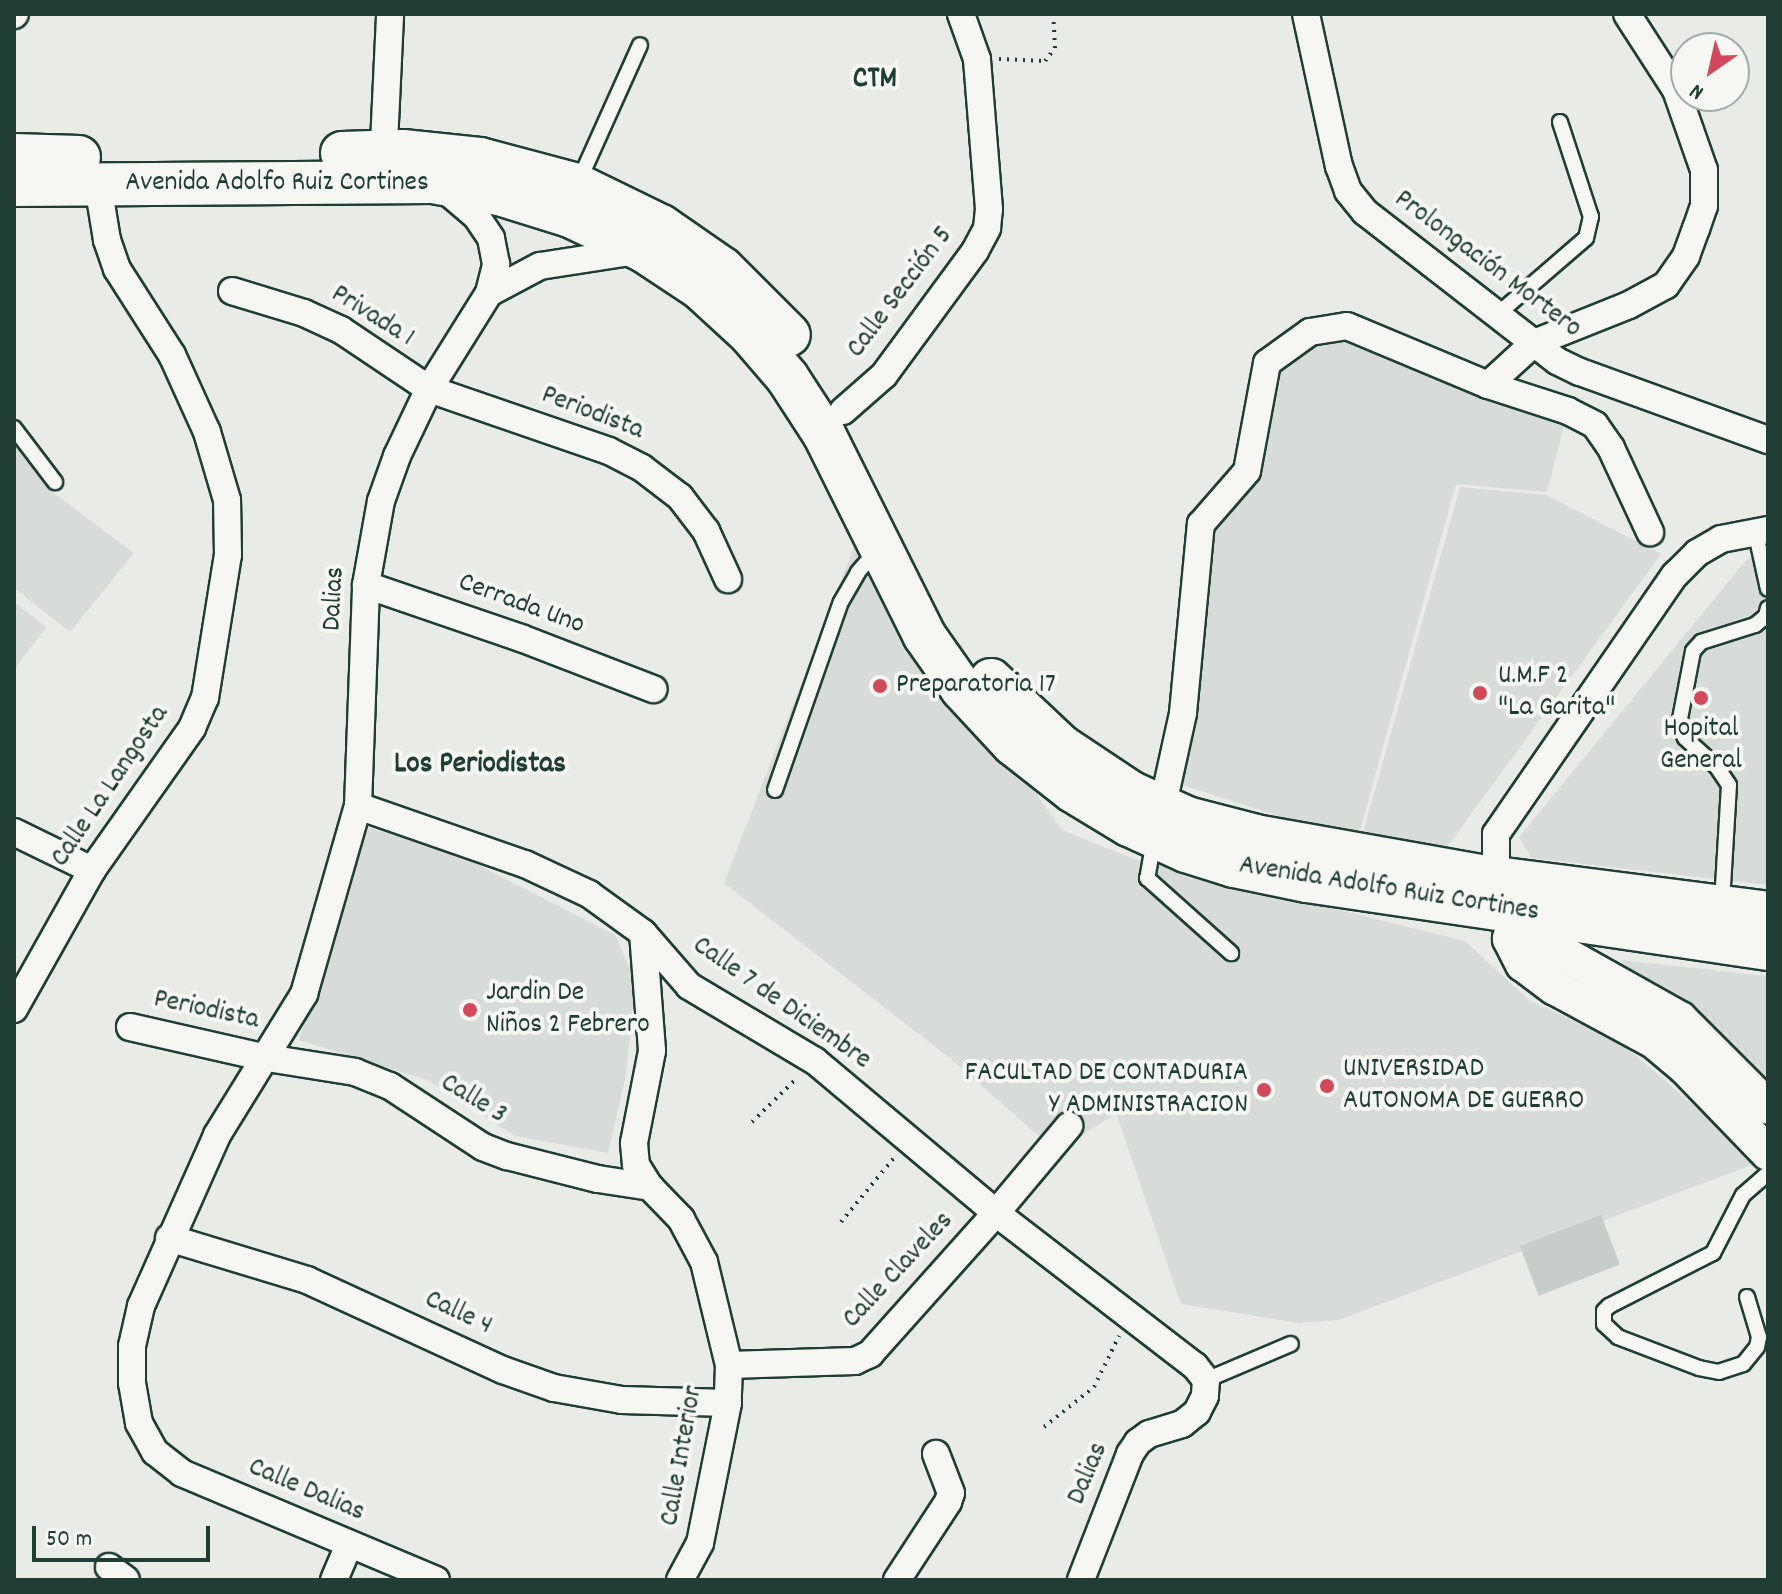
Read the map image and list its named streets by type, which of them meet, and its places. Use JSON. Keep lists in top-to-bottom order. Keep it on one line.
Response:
{"streets":{"main road":["Avenida Adolfo Ruiz Cortines"],"street":["Prolongación Mortero","Calle Sección 5","Privada 1","Periodista","Dalias","Cerrada Uno","Calle La Langosta","Calle 7 de Diciembre","Calle 3","Calle Claveles","Calle 4","Calle Interior","Calle Dalias"]},"crossings":[["Avenida Adolfo Ruiz Cortines","Calle Sección 5"],["Avenida Adolfo Ruiz Cortines","Dalias"],["Avenida Adolfo Ruiz Cortines","Calle La Langosta"],["Privada 1","Periodista"],["Privada 1","Dalias"],["Periodista","Dalias"],["Periodista","Calle 3"],["Dalias","Cerrada Uno"],["Dalias","Calle 7 de Diciembre"],["Dalias","Calle 3"],["Dalias","Calle 4"],["Dalias","Calle Dalias"],["Calle 7 de Diciembre","Calle Claveles"],["Calle 7 de Diciembre","Calle Interior"],["Calle 3","Calle Interior"],["Calle Claveles","Calle Interior"],["Calle 4","Calle Interior"]],"districts":["CTM","Los Periodistas"],"places":["Preparatoria 17","U.M.F 2 \"La Garita\"","Hopital General","Jardin De Niños 2 Febrero","UNIVERSIDAD AUTONOMA DE GUERRO","FACULTAD DE CONTADURIA Y ADMINISTRACION"],"scale_bar":"50 m","north":"bottom left"}
